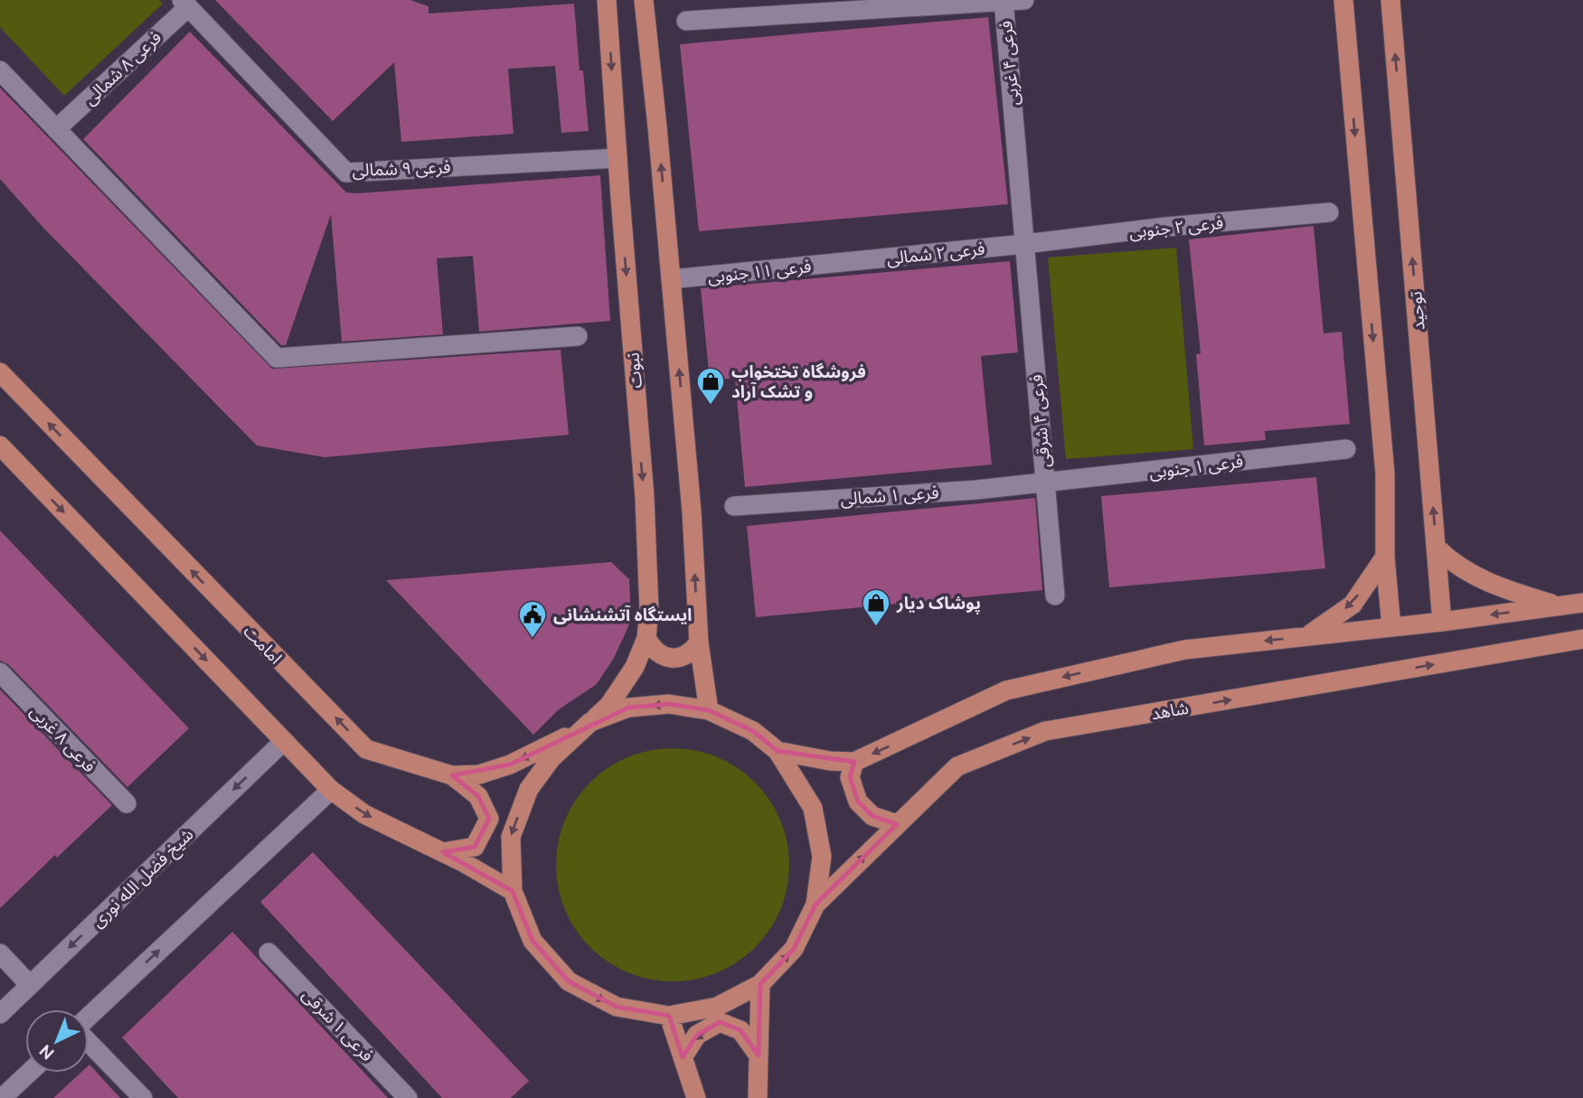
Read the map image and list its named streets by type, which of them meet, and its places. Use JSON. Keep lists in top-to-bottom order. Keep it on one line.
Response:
{"streets":{"main road":["توحید","نبوت","امامت","شاهد"],"street":["فرعی ۴ غربی","فرعی ۸ شمالی","فرعی ۹ شمالی","فرعی ۲ جنوبی","فرعی ۲ شمالی","فرعی ۱۱ جنوبی","فرعی ۴ شرقی","فرعی ۱ جنوبی","فرعی ۱ شمالی","فرعی ۸ غربی","شیخ فضل الله نوری","فرعی ۱ شرقی"]},"crossings":[["فرعی ۴ غربی","فرعی ۲ جنوبی"],["فرعی ۴ غربی","فرعی ۲ شمالی"],["فرعی ۴ غربی","فرعی ۴ شرقی"],["فرعی ۸ شمالی","فرعی ۹ شمالی"],["فرعی ۹ شمالی","نبوت"],["فرعی ۲ جنوبی","فرعی ۲ شمالی"],["فرعی ۲ جنوبی","فرعی ۴ شرقی"],["فرعی ۲ شمالی","فرعی ۱۱ جنوبی"],["فرعی ۲ شمالی","فرعی ۴ شرقی"],["نبوت","امامت"],["فرعی ۴ شرقی","فرعی ۱ جنوبی"],["فرعی ۴ شرقی","فرعی ۱ شمالی"],["فرعی ۱ جنوبی","فرعی ۱ شمالی"]],"places":{"shop":["فروشگاه تختخواب و تشک آراد","پوشاک دیار"],"public building":["ایستگاه آتشنشانی"]},"north":"bottom left"}
